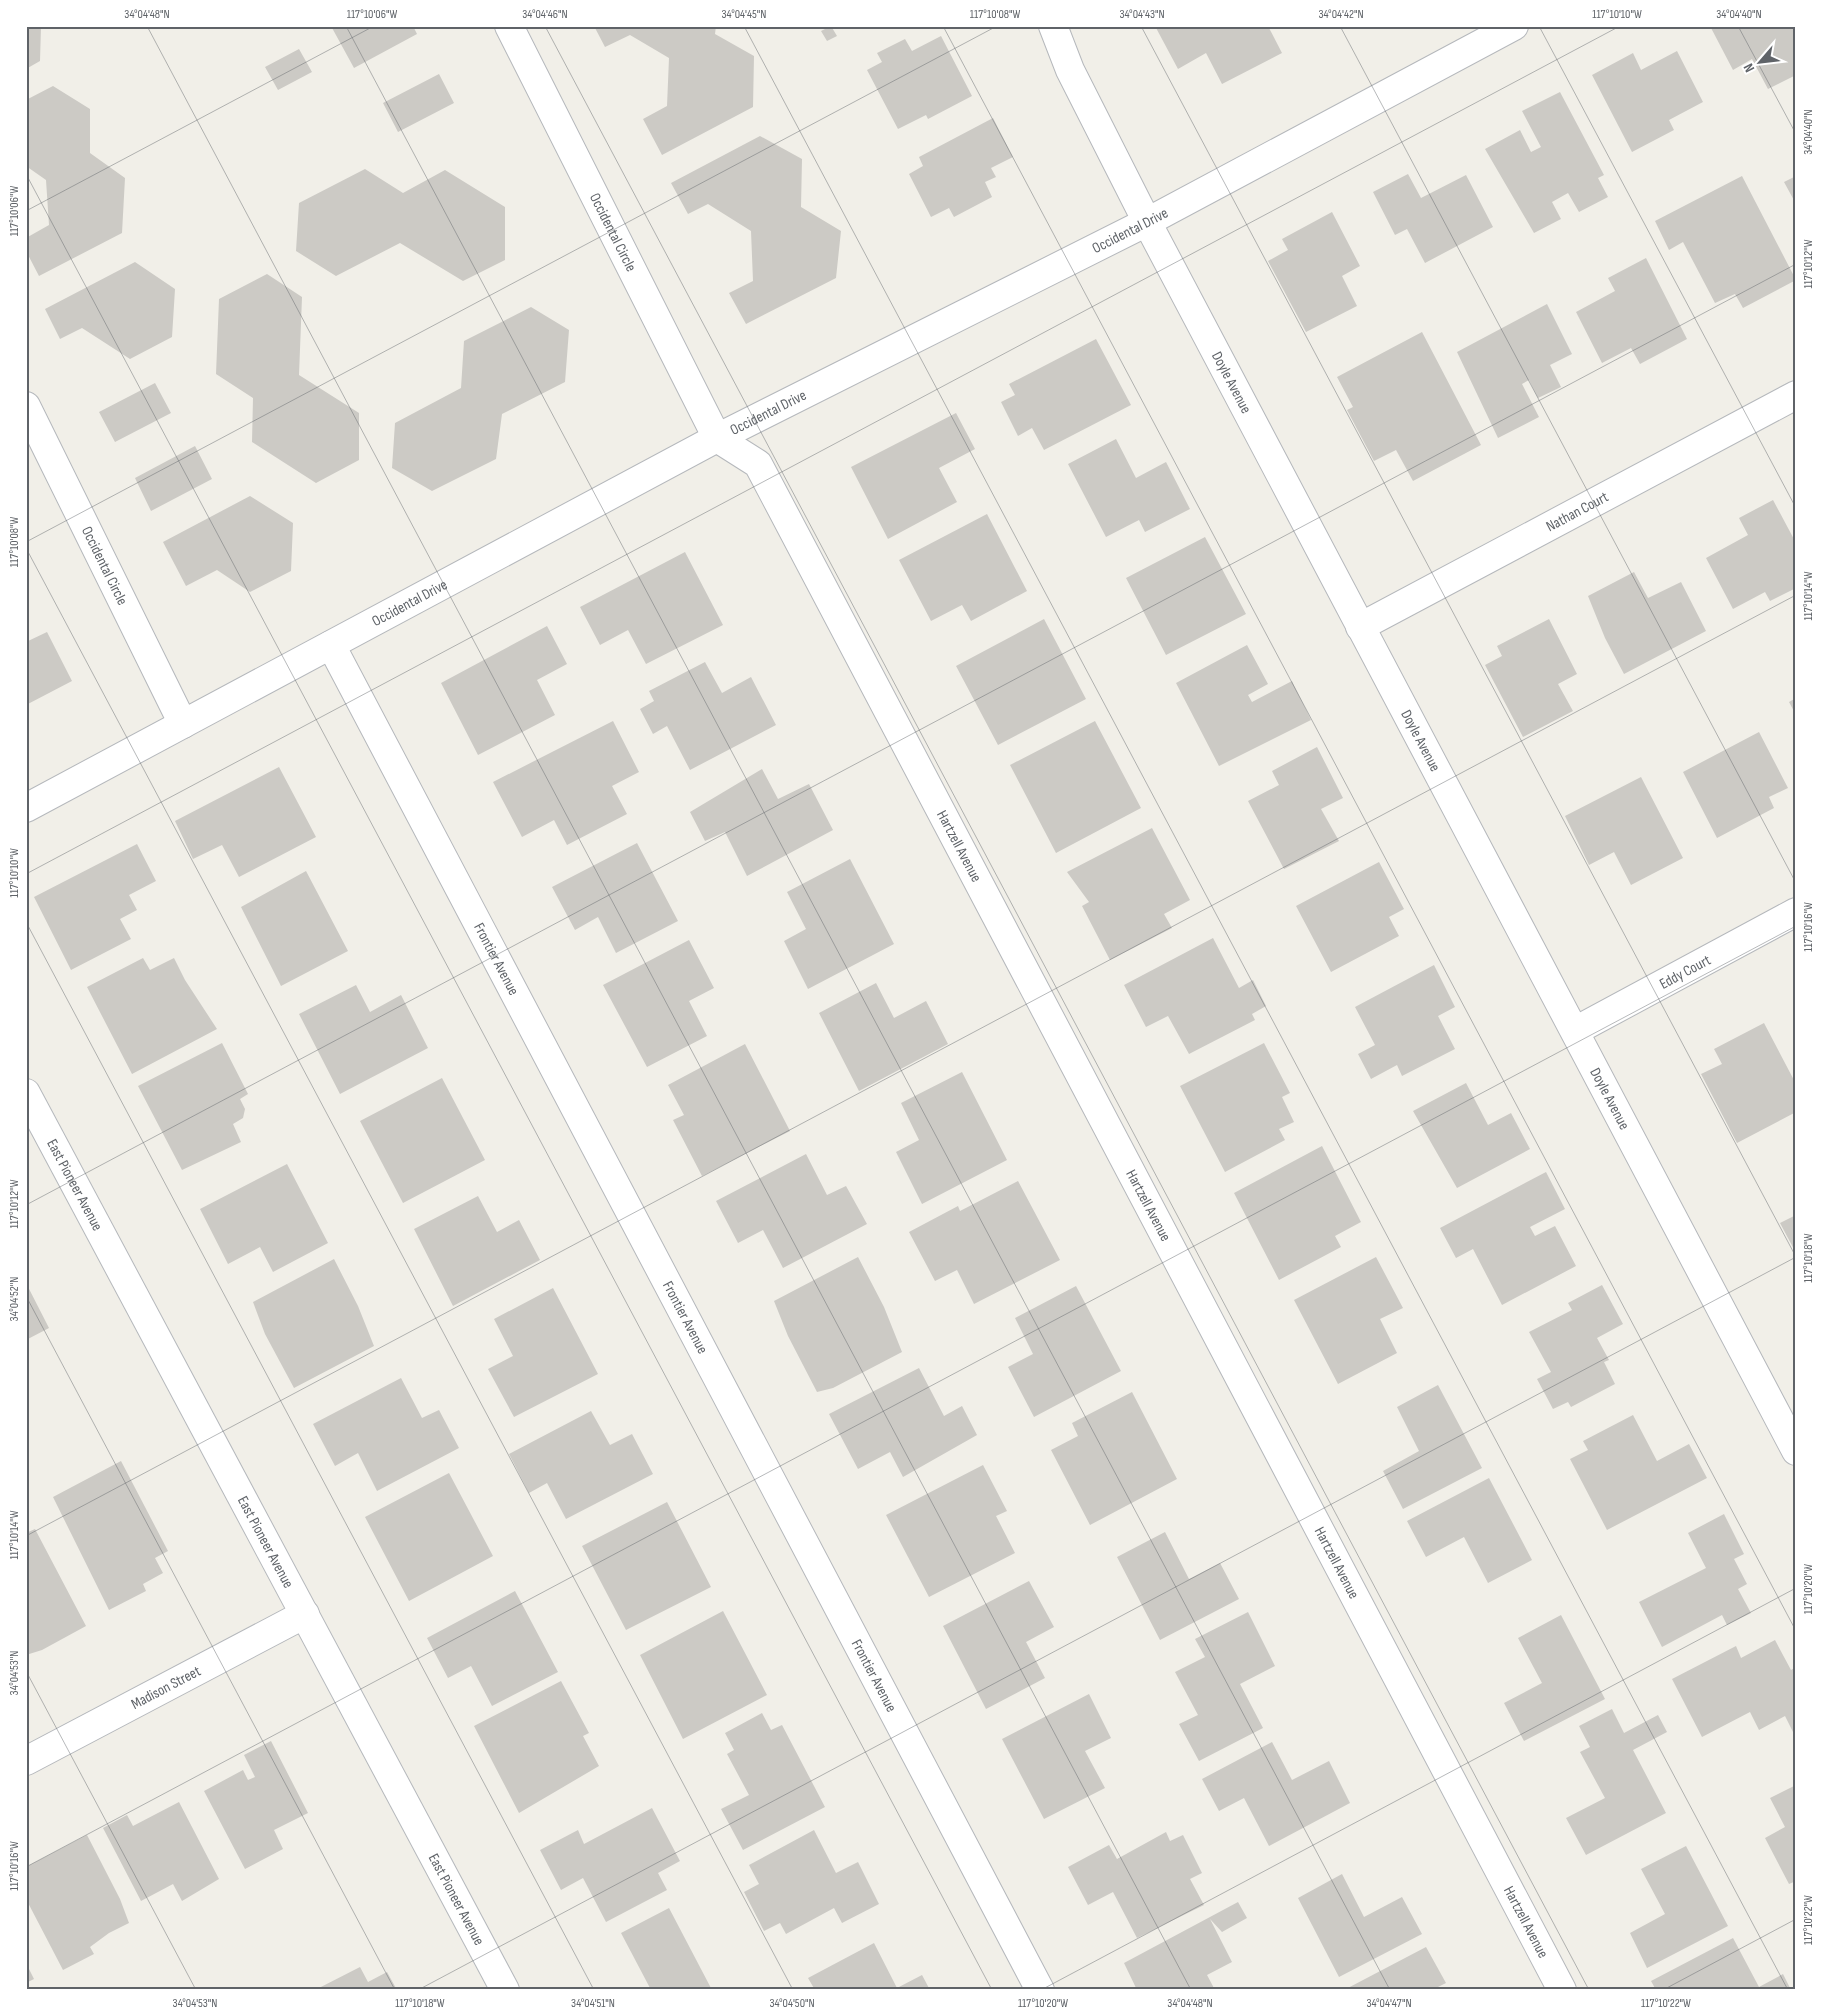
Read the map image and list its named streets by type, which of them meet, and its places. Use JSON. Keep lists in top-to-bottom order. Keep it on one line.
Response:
{"streets":{"street":["Occidental Drive","Occidental Circle","Doyle Avenue","Nathan Court","Hartzell Avenue","Frontier Avenue","Eddy Court","East Pioneer Avenue","Madison Street"]},"crossings":[["Occidental Drive","Occidental Circle"],["Occidental Drive","Doyle Avenue"],["Occidental Drive","Hartzell Avenue"],["Occidental Drive","Frontier Avenue"],["Occidental Circle","Hartzell Avenue"],["Doyle Avenue","Nathan Court"],["Doyle Avenue","Eddy Court"],["East Pioneer Avenue","Madison Street"]],"north":"bottom left","coordinates":["34°04'48\"N","117°10'06\"W","34°04'46\"N","34°04'45\"N","117°10'08\"W","34°04'43\"N","34°04'42\"N","117°10'10\"W","34°04'40\"N","117°10'12\"W","117°10'14\"W","117°10'16\"W","117°10'18\"W","34°04'52\"N","117°10'20\"W","34°04'53\"N","117°10'22\"W","34°04'51\"N","34°04'50\"N","34°04'47\"N"]}
